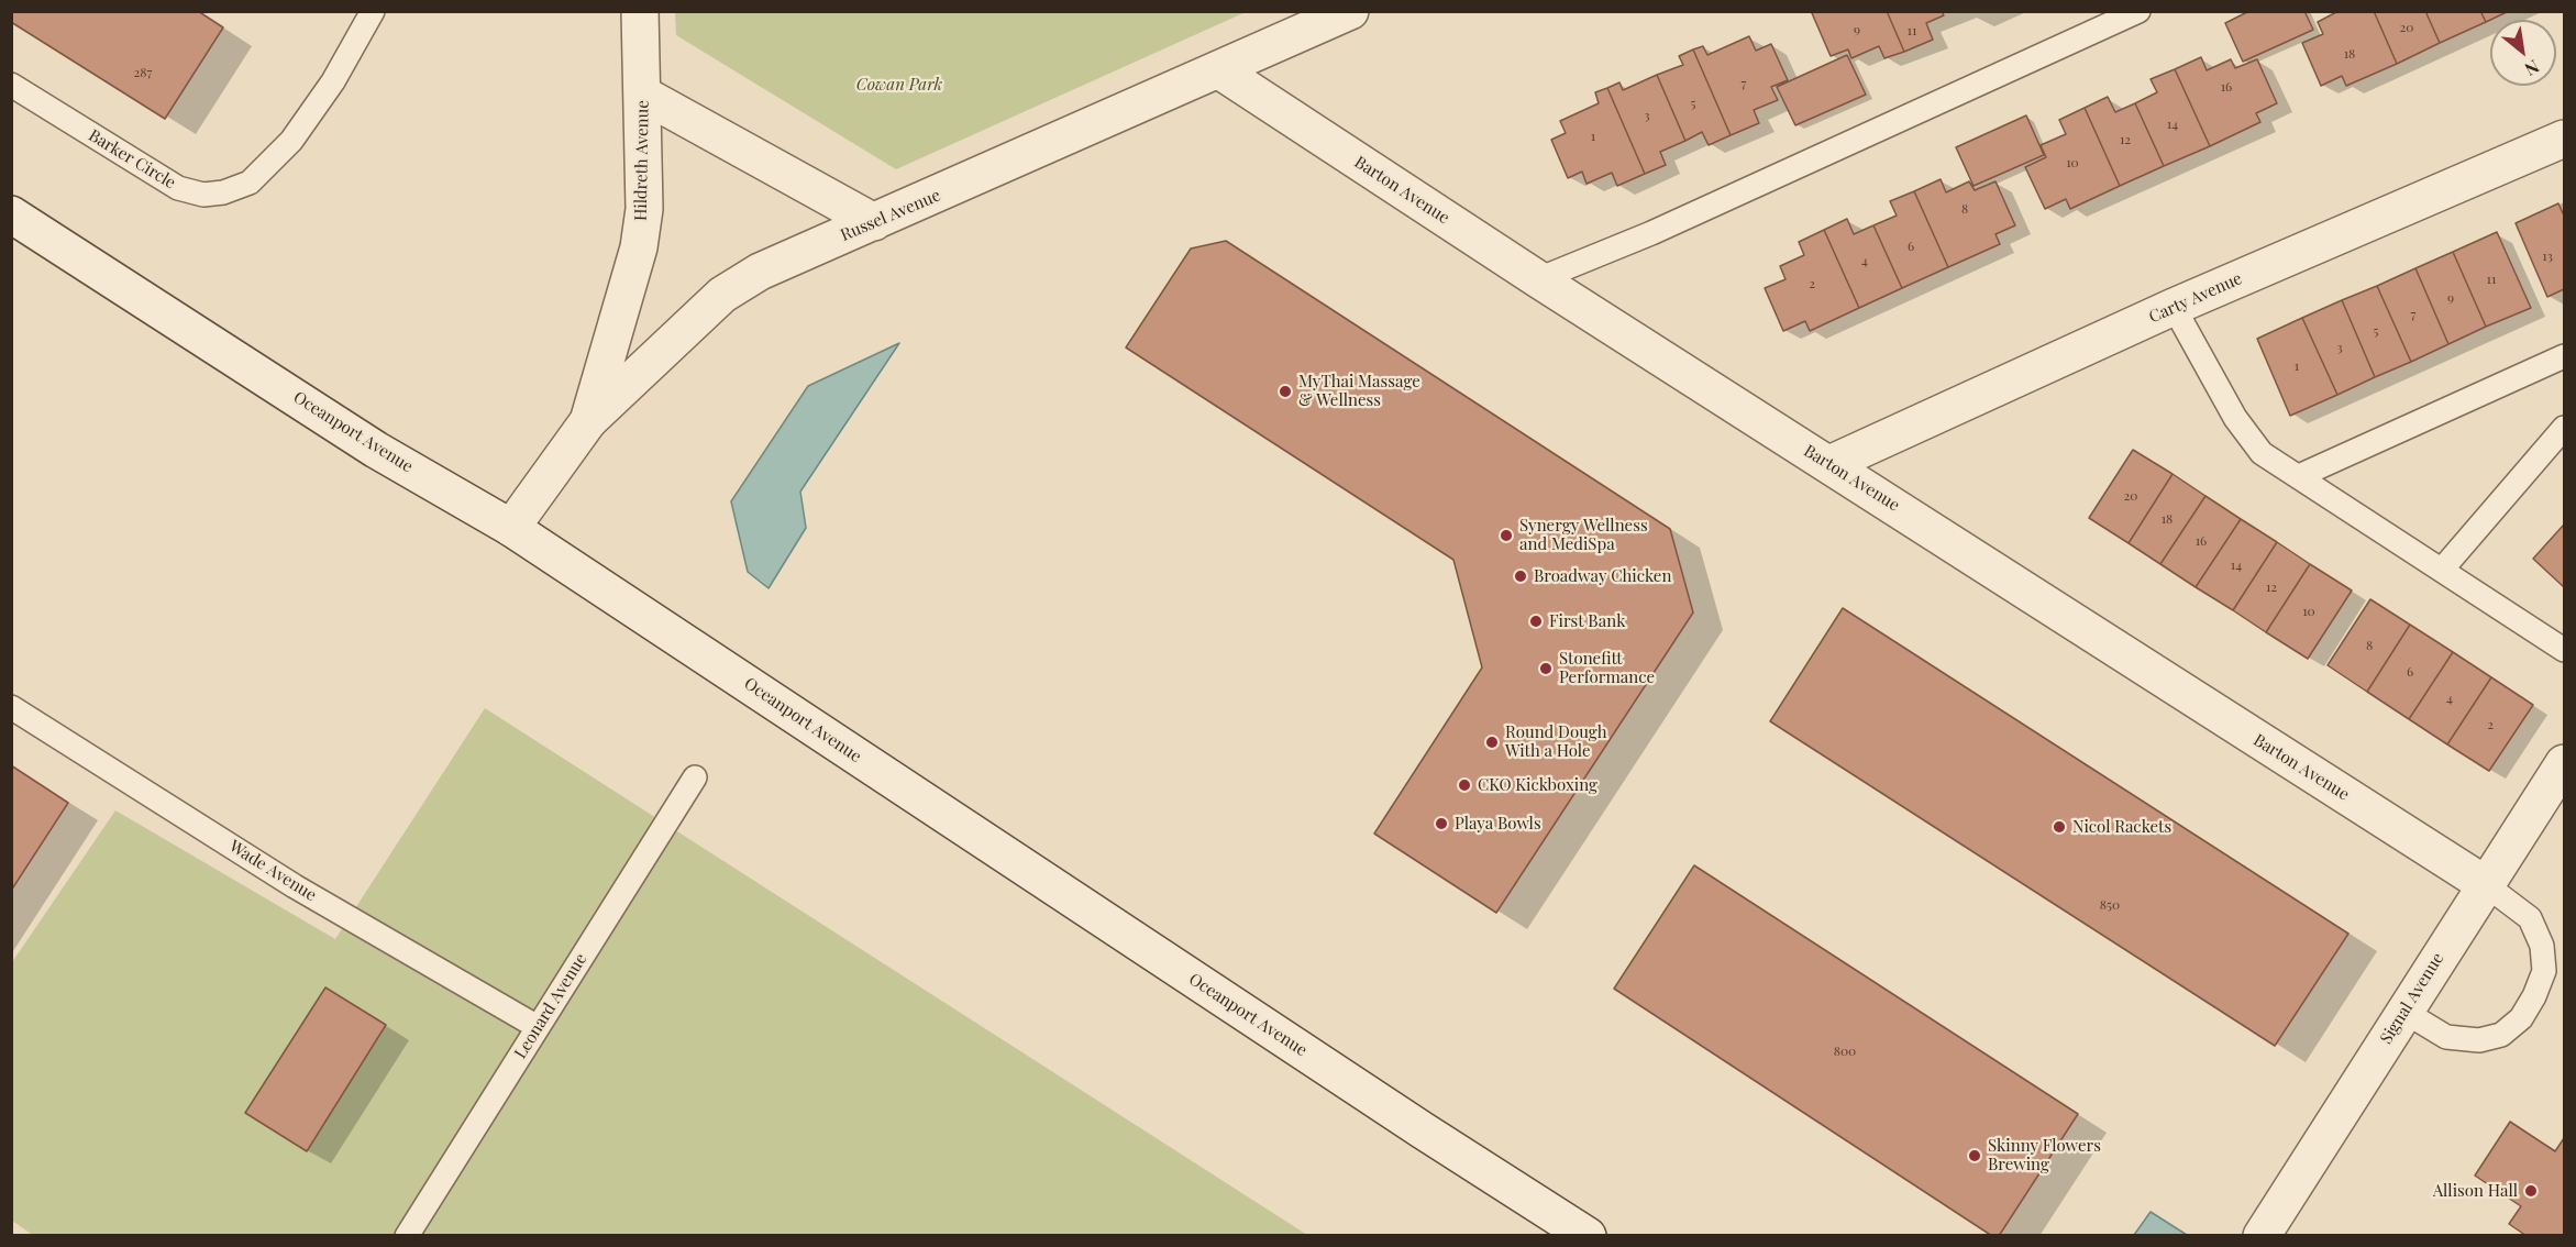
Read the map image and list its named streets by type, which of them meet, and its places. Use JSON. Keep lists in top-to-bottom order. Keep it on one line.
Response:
{"streets":{"street":["Hildreth Avenue","Barton Avenue","Russel Avenue","Carty Avenue","Oceanport Avenue","Signal Avenue"],"lane":["Barker Circle","Wade Avenue","Leonard Avenue"]},"crossings":[["Hildreth Avenue","Russel Avenue"],["Barton Avenue","Russel Avenue"],["Barton Avenue","Carty Avenue"],["Barton Avenue","Signal Avenue"],["Russel Avenue","Oceanport Avenue"],["Wade Avenue","Leonard Avenue"]],"parks":["Cowan Park"],"places":["MyThai Massage & Wellness","Synergy Wellness and MediSpa","Broadway Chicken","First Bank","Stonefitt Performance","Round Dough With a Hole","CKO Kickboxing","Playa Bowls","Nicol Rackets","Skinny Flowers Brewing","Allison Hall"],"house_numbers":["20","9","11","18","287","7","16","5","3","14","1","12","10","8","6","13","4","11","2","9","7","5","3","1","20","18","16","14","12","10","8","6","4","2","850","800"],"north":"bottom right"}
